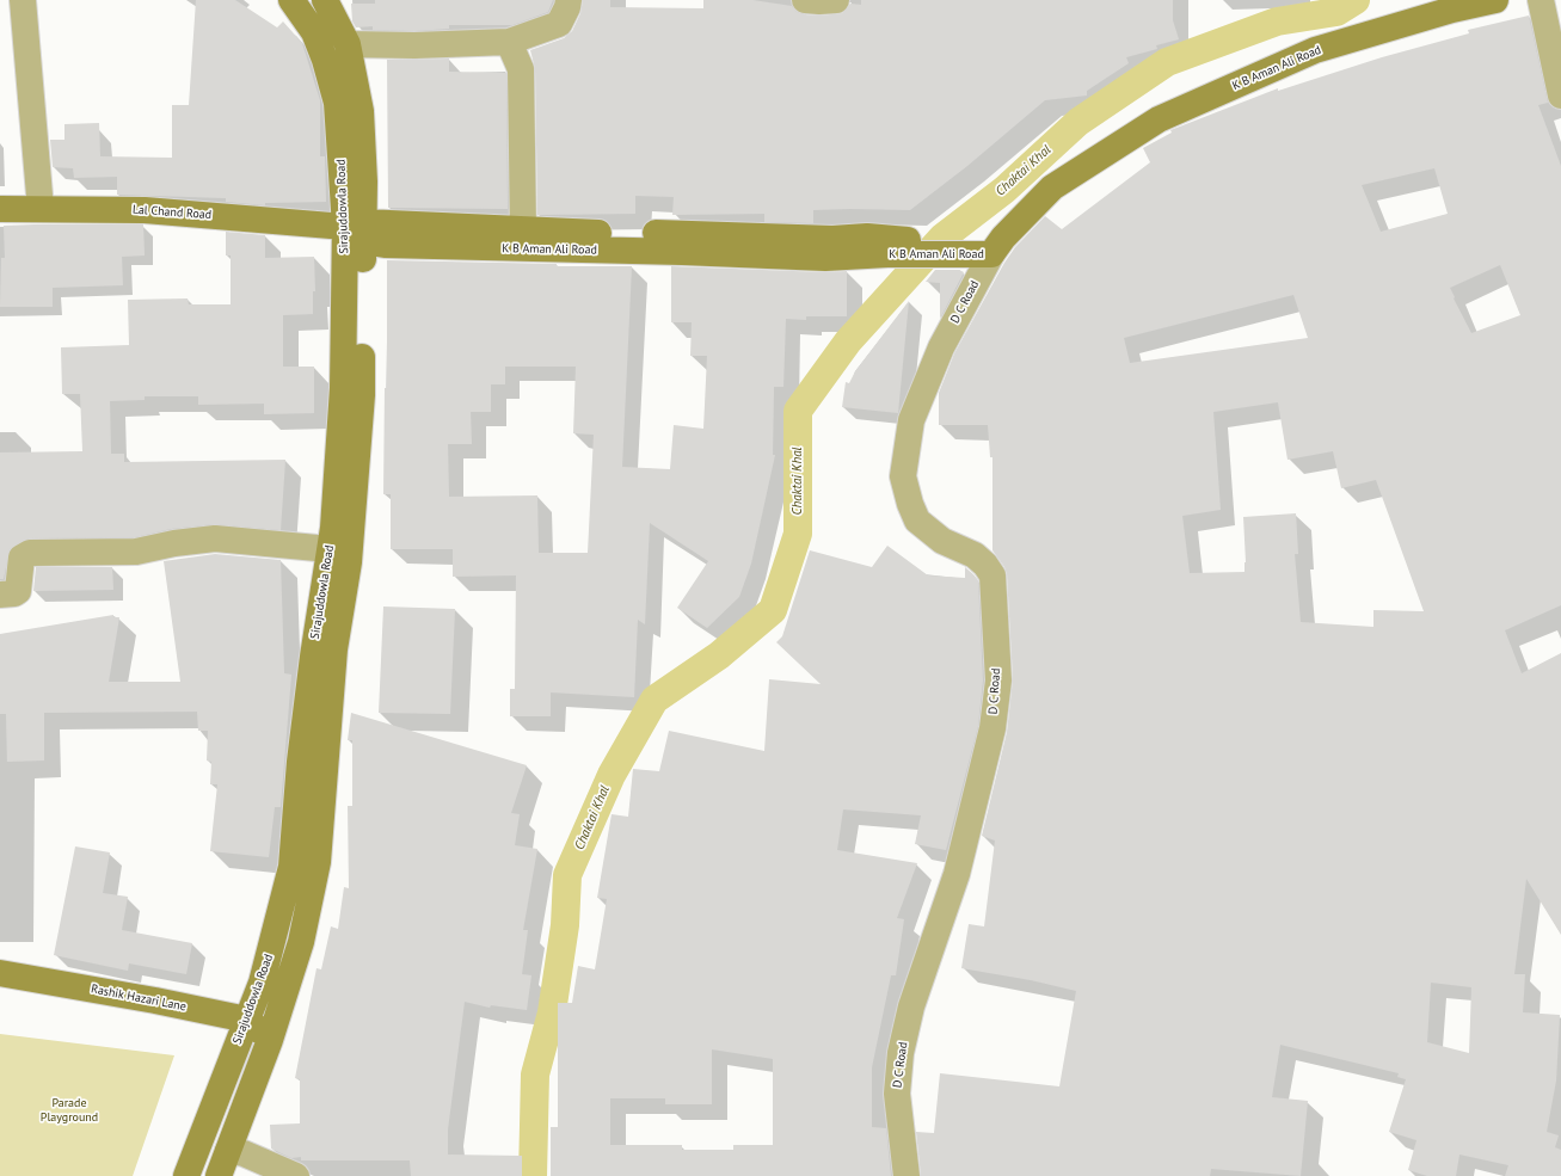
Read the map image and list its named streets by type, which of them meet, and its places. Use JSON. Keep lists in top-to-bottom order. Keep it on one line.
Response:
{"streets":{"main road":["K B Aman Ali Road","Sirajuddowla Road","Lal Chand Road","Rashik Hazari Lane"],"street":["D C Road"]},"crossings":[["K B Aman Ali Road","Sirajuddowla Road"],["K B Aman Ali Road","Lal Chand Road"],["K B Aman Ali Road","D C Road"],["Sirajuddowla Road","Lal Chand Road"],["Sirajuddowla Road","Rashik Hazari Lane"]],"water":["Chaktai Khal"],"parks":["Parade Playground"]}
